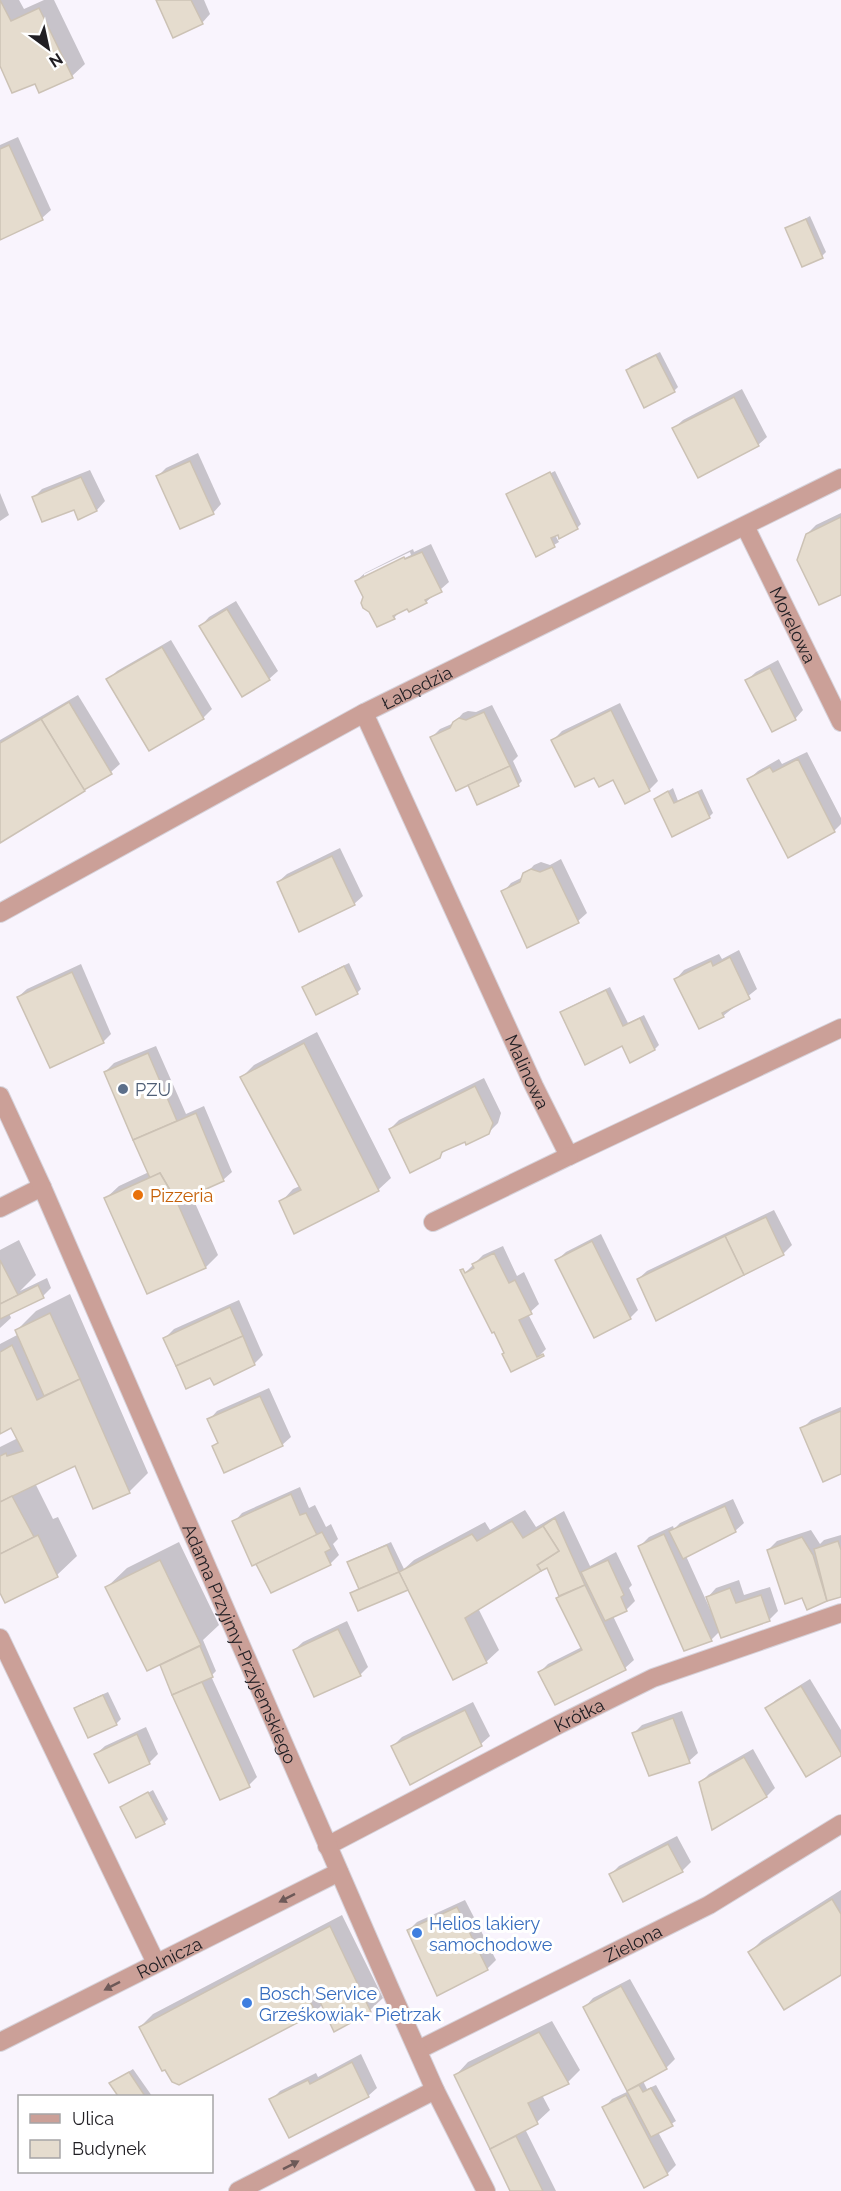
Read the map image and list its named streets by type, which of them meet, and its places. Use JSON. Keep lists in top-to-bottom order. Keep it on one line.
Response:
{"streets":{"street":["Morelowa","Łabędzia","Malinowa","Adama Przyjmy-Przyjemskiego","Krótka","Zielona","Rolnicza"]},"crossings":[["Morelowa","Łabędzia"],["Łabędzia","Malinowa"],["Adama Przyjmy-Przyjemskiego","Krótka"],["Adama Przyjmy-Przyjemskiego","Zielona"],["Adama Przyjmy-Przyjemskiego","Rolnicza"]],"one_way":["Rolnicza"],"places":["PZU","Pizzeria","Helios lakiery samochodowe","Bosch Service Grześkowiak- Pietrzak"],"legend":["Ulica","Budynek"],"north":"bottom right"}
